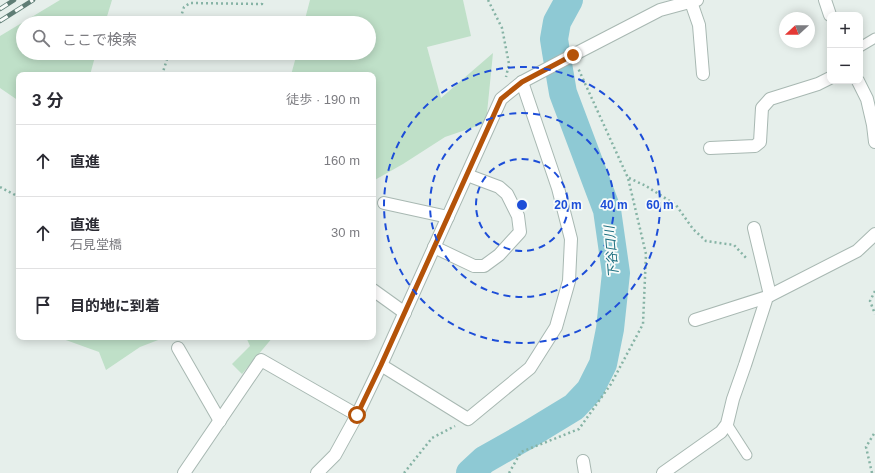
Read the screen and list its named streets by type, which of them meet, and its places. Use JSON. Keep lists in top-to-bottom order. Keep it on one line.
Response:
{"water":["下谷口川"],"north":"left","page":{"map_buttons":["+","−"],"search":"ここで検索","heading":["3 分","徒歩 · 190 m"],"list":[["直進","160 m"],["直進","石見堂橋","30 m"],"目的地に到着"]},"rings":["20 m","40 m","60 m"]}
